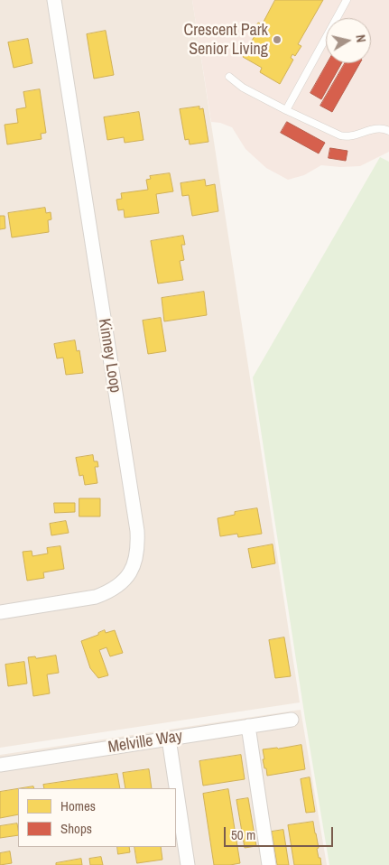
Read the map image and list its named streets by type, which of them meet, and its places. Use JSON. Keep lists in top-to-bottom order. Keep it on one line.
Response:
{"streets":{"street":["Kinney Loop","Melville Way"]},"places":["Crescent Park Senior Living"],"legend":["Homes","Shops"],"scale_bar":"50 m","north":"right"}
